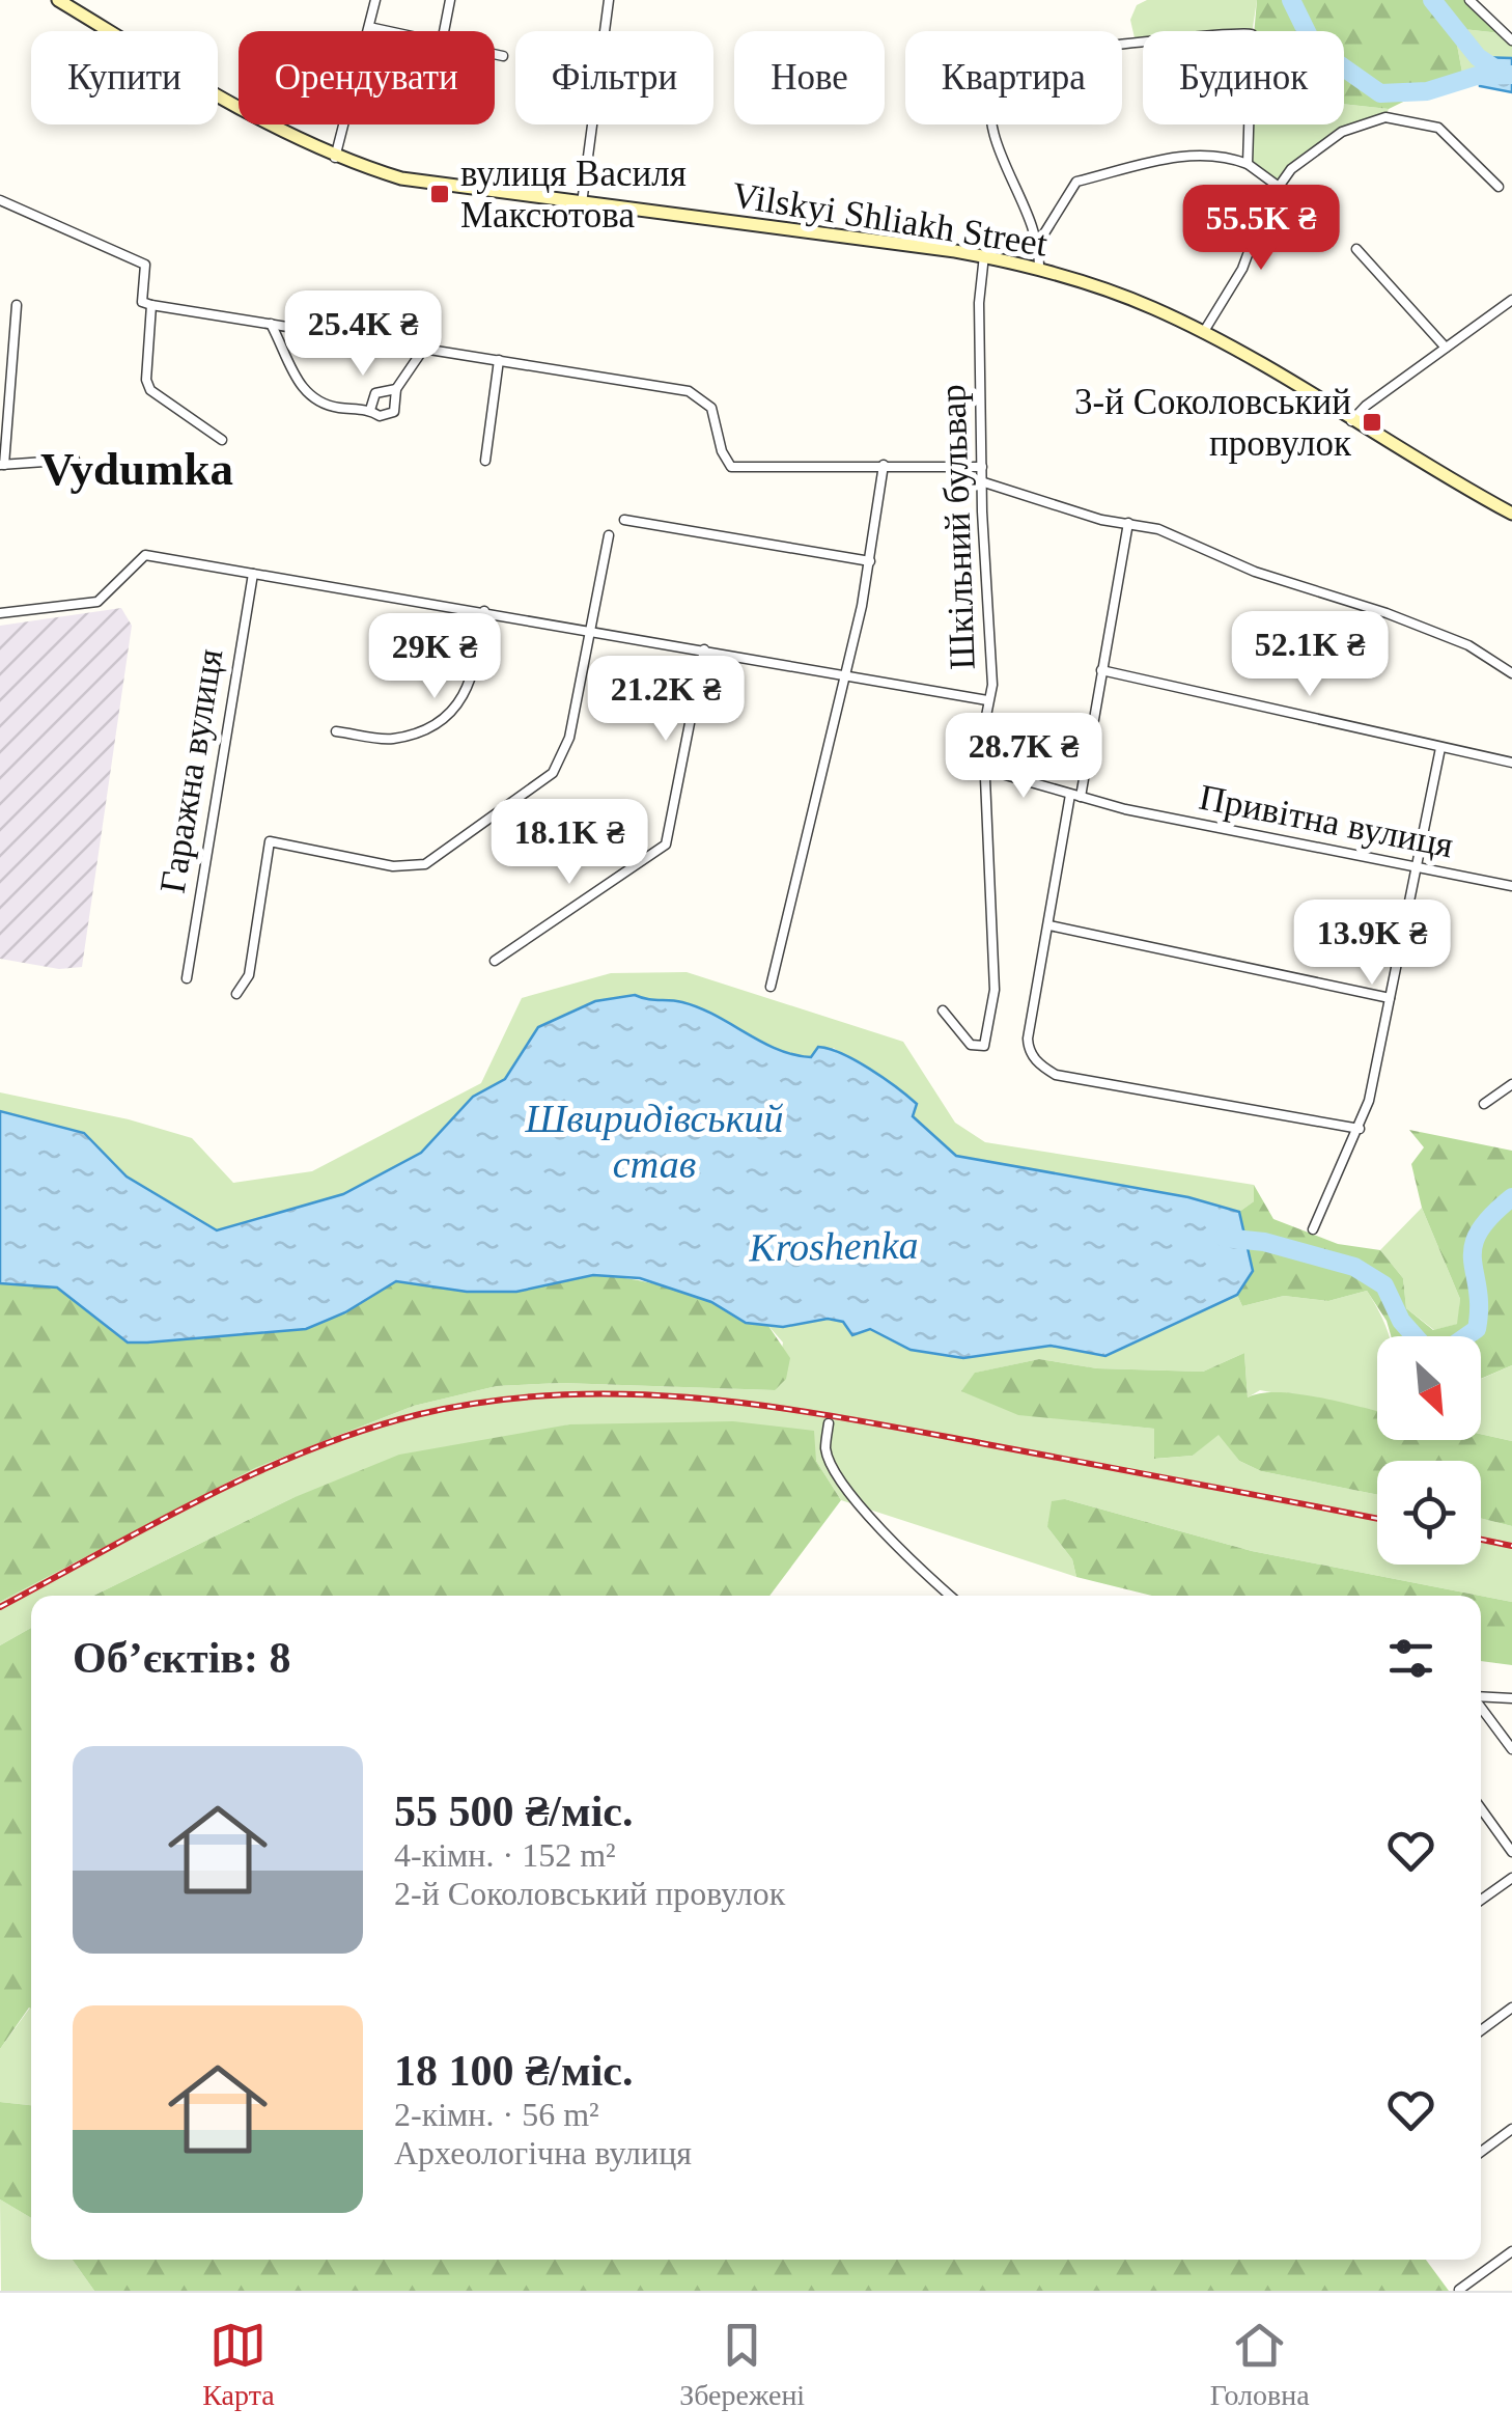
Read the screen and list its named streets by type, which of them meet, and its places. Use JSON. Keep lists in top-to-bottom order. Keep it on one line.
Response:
{"streets":{"street":["Vilskyi Shliakh Street","Шкільний бульвар","Гаражна вулиця","Привітна вулиця"]},"crossings":[["Vilskyi Shliakh Street","Шкільний бульвар"],["Шкільний бульвар","Привітна вулиця"]],"districts":["Vydumka"],"water":["Швиридівський став","Kroshenka"],"places":{"transit":["вулиця Василя Максютова","3-й Соколовський провулок"]},"north":"bottom right","page":{"chip":["Купити","Орендувати","Фільтри","Нове","Квартира","Будинок"],"price":["55.5K ₴","25.4K ₴","52.1K ₴","29K ₴","21.2K ₴","28.7K ₴","18.1K ₴","13.9K ₴"],"heading":"Об’єктів: 8","list":[{"name":"55 500 ₴/міс.","note":"4-кімн. · 152 m² · 2-й Соколовський провулок"},{"name":"18 100 ₴/міс.","note":"2-кімн. · 56 m² · Археологічна вулиця"}],"tabs":["Карта","Збережені","Головна"]}}
